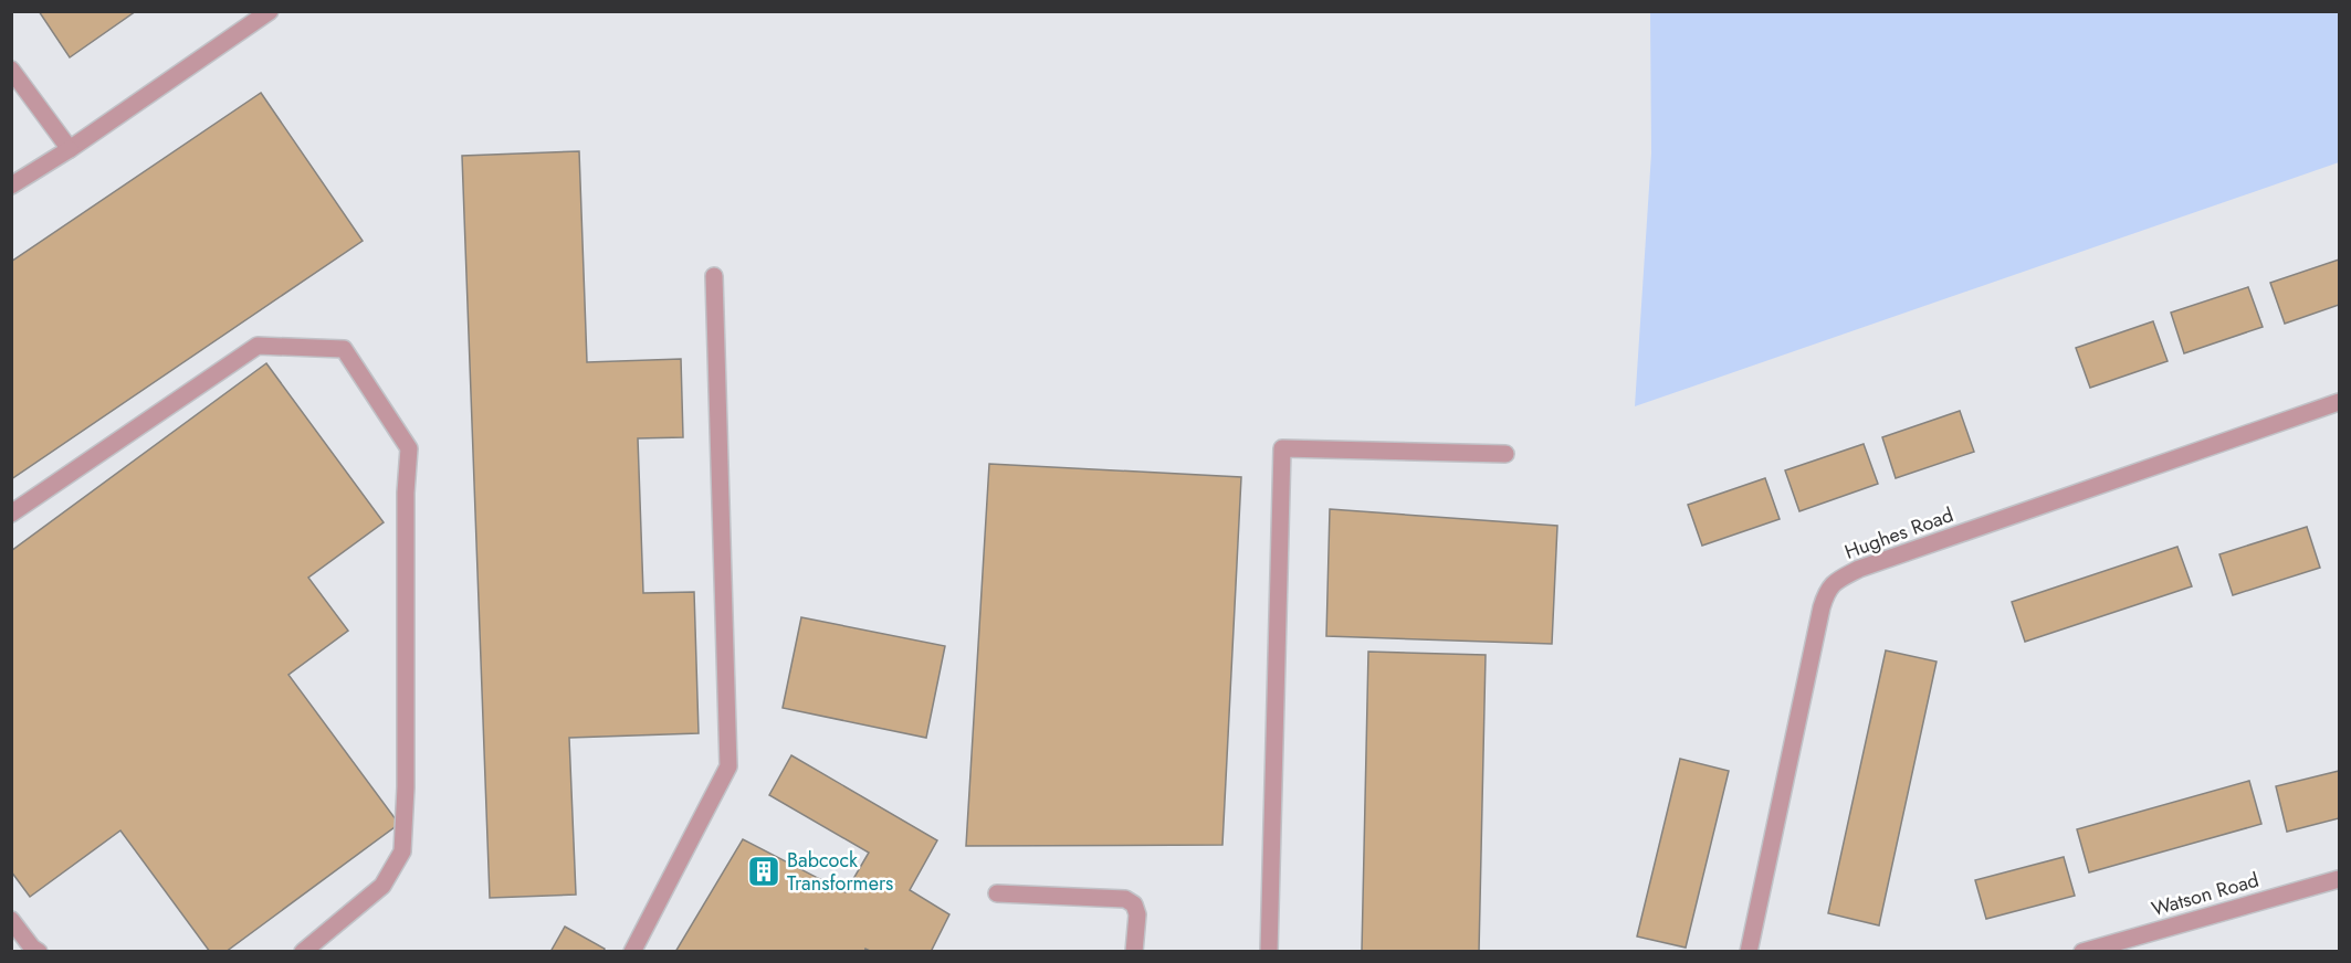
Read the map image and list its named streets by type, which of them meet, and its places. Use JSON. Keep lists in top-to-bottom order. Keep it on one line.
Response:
{"streets":{"street":["Hughes Road","Watson Road"]},"places":{"building":["Babcock Transformers"]}}
